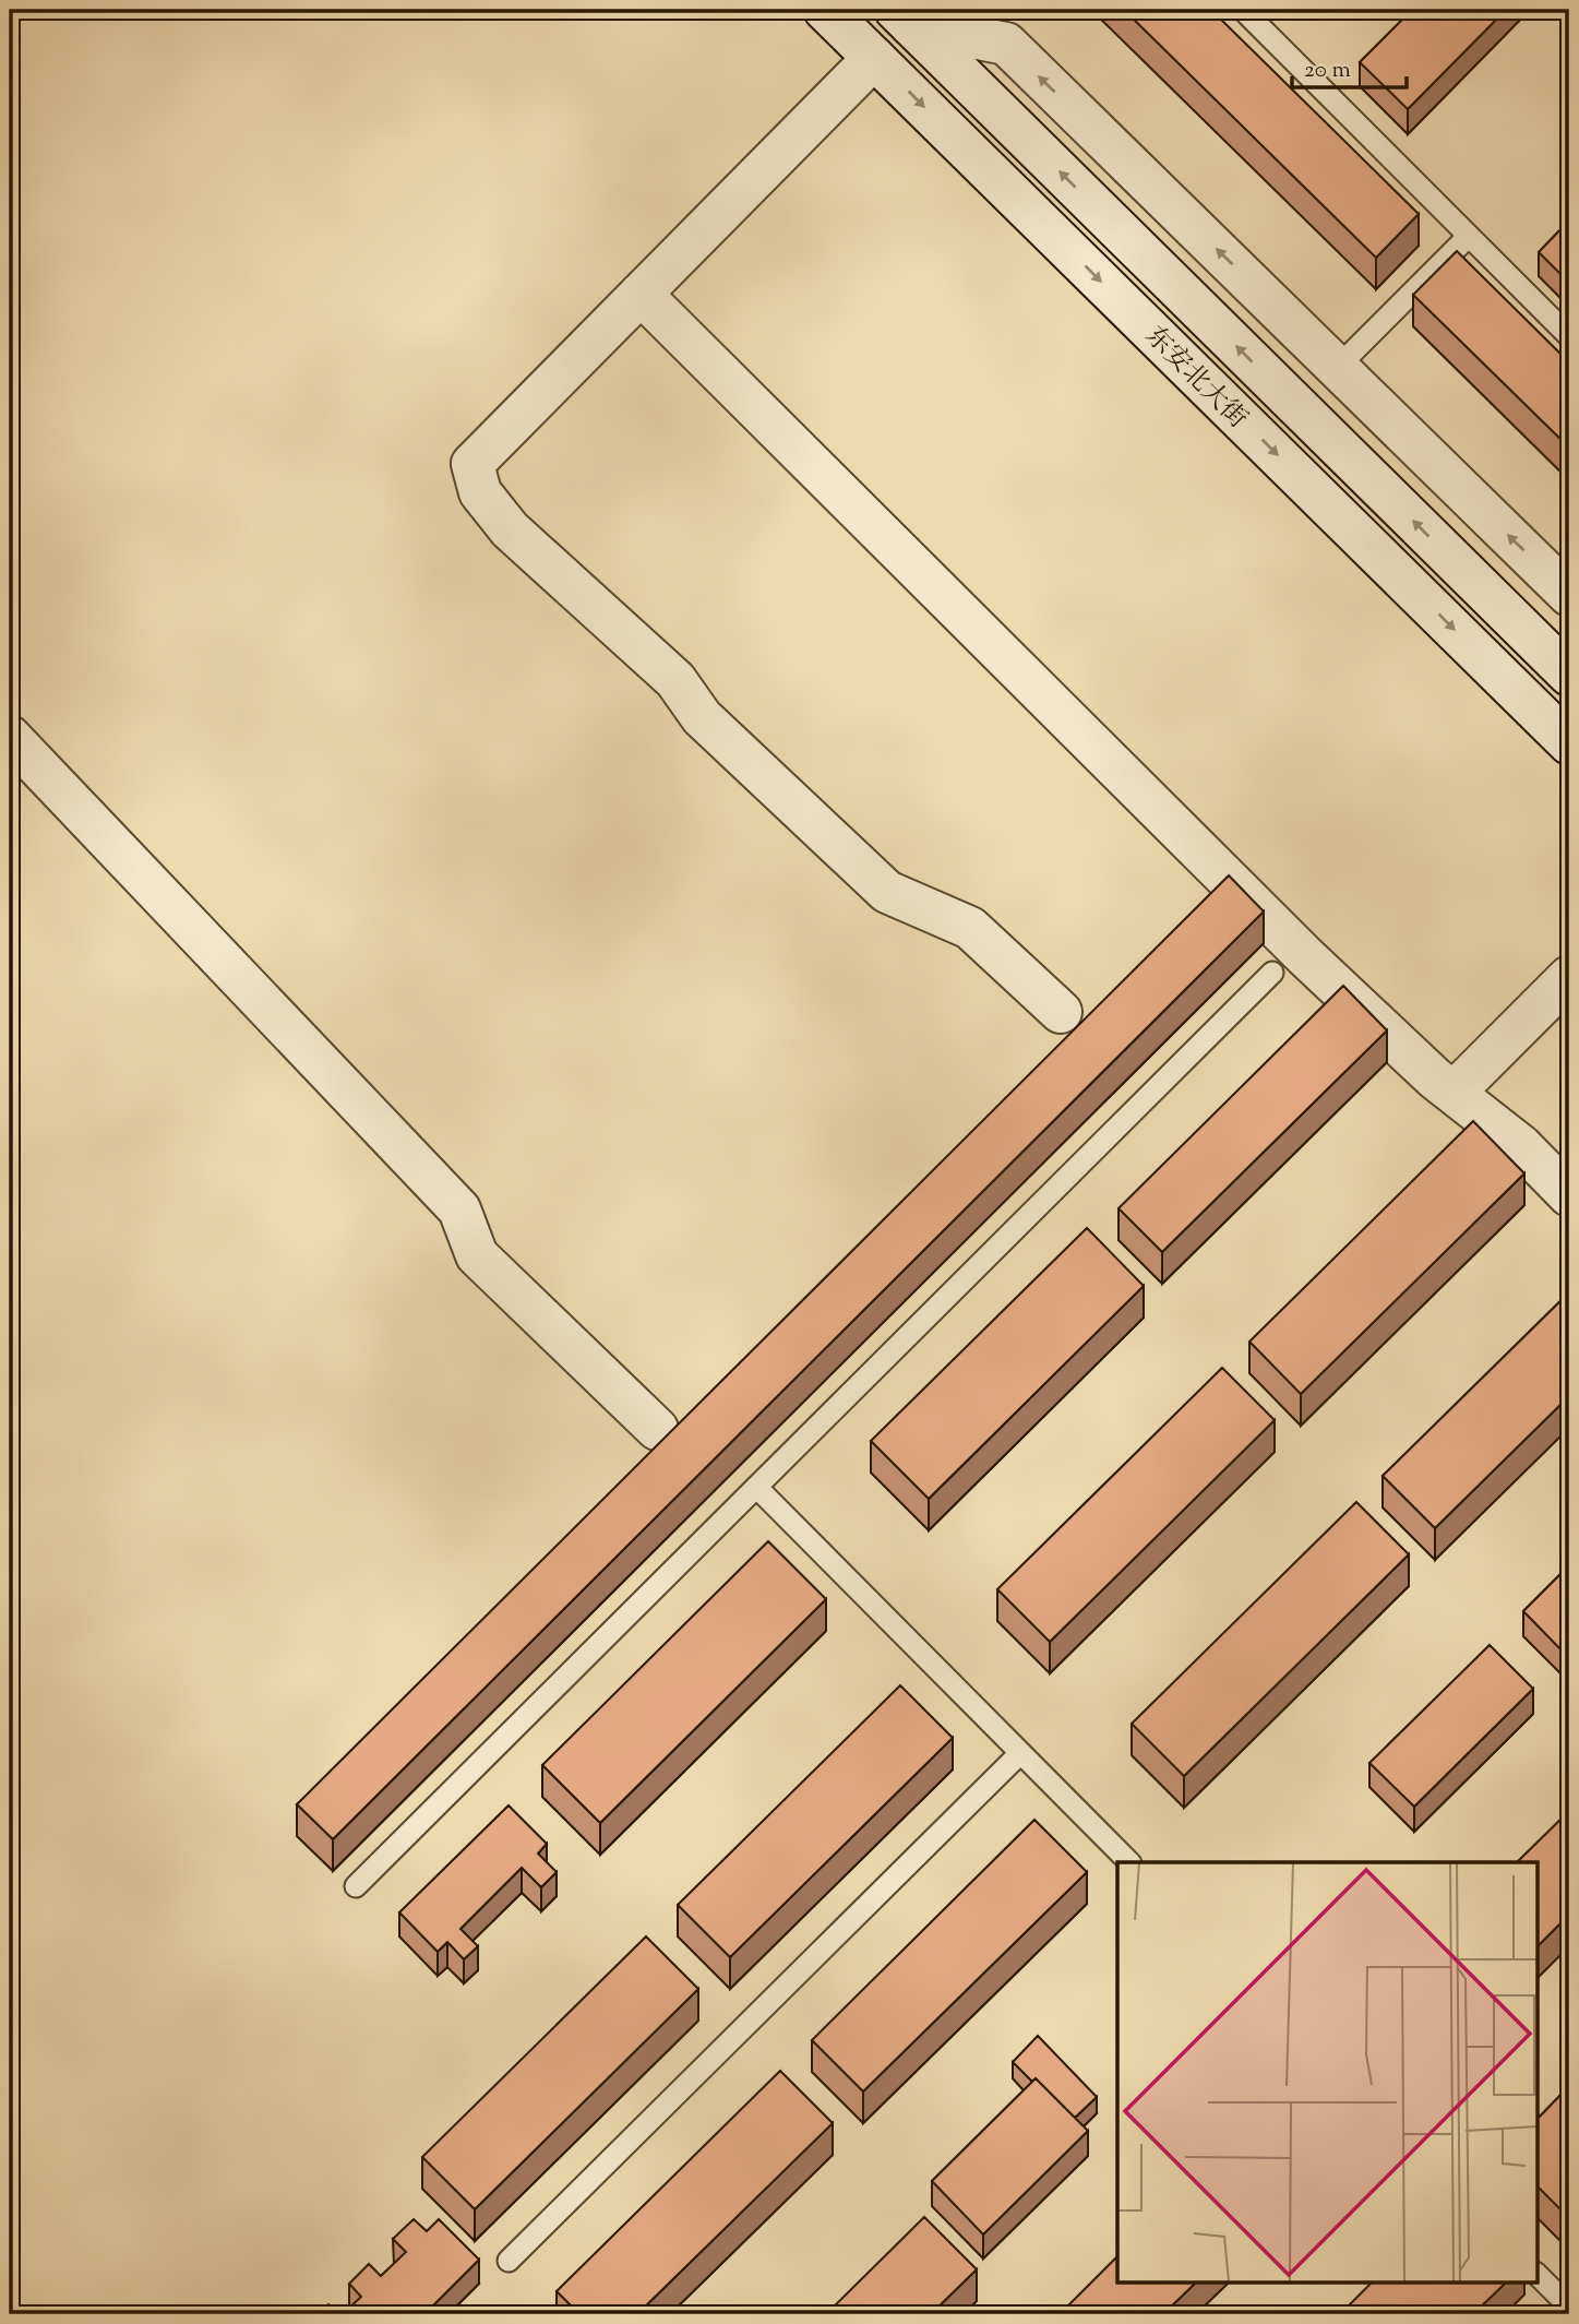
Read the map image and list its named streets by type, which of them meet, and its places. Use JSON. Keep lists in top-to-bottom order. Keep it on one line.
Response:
{"streets":{"street":["东安北大街"]},"scale_bar":"20 m"}
